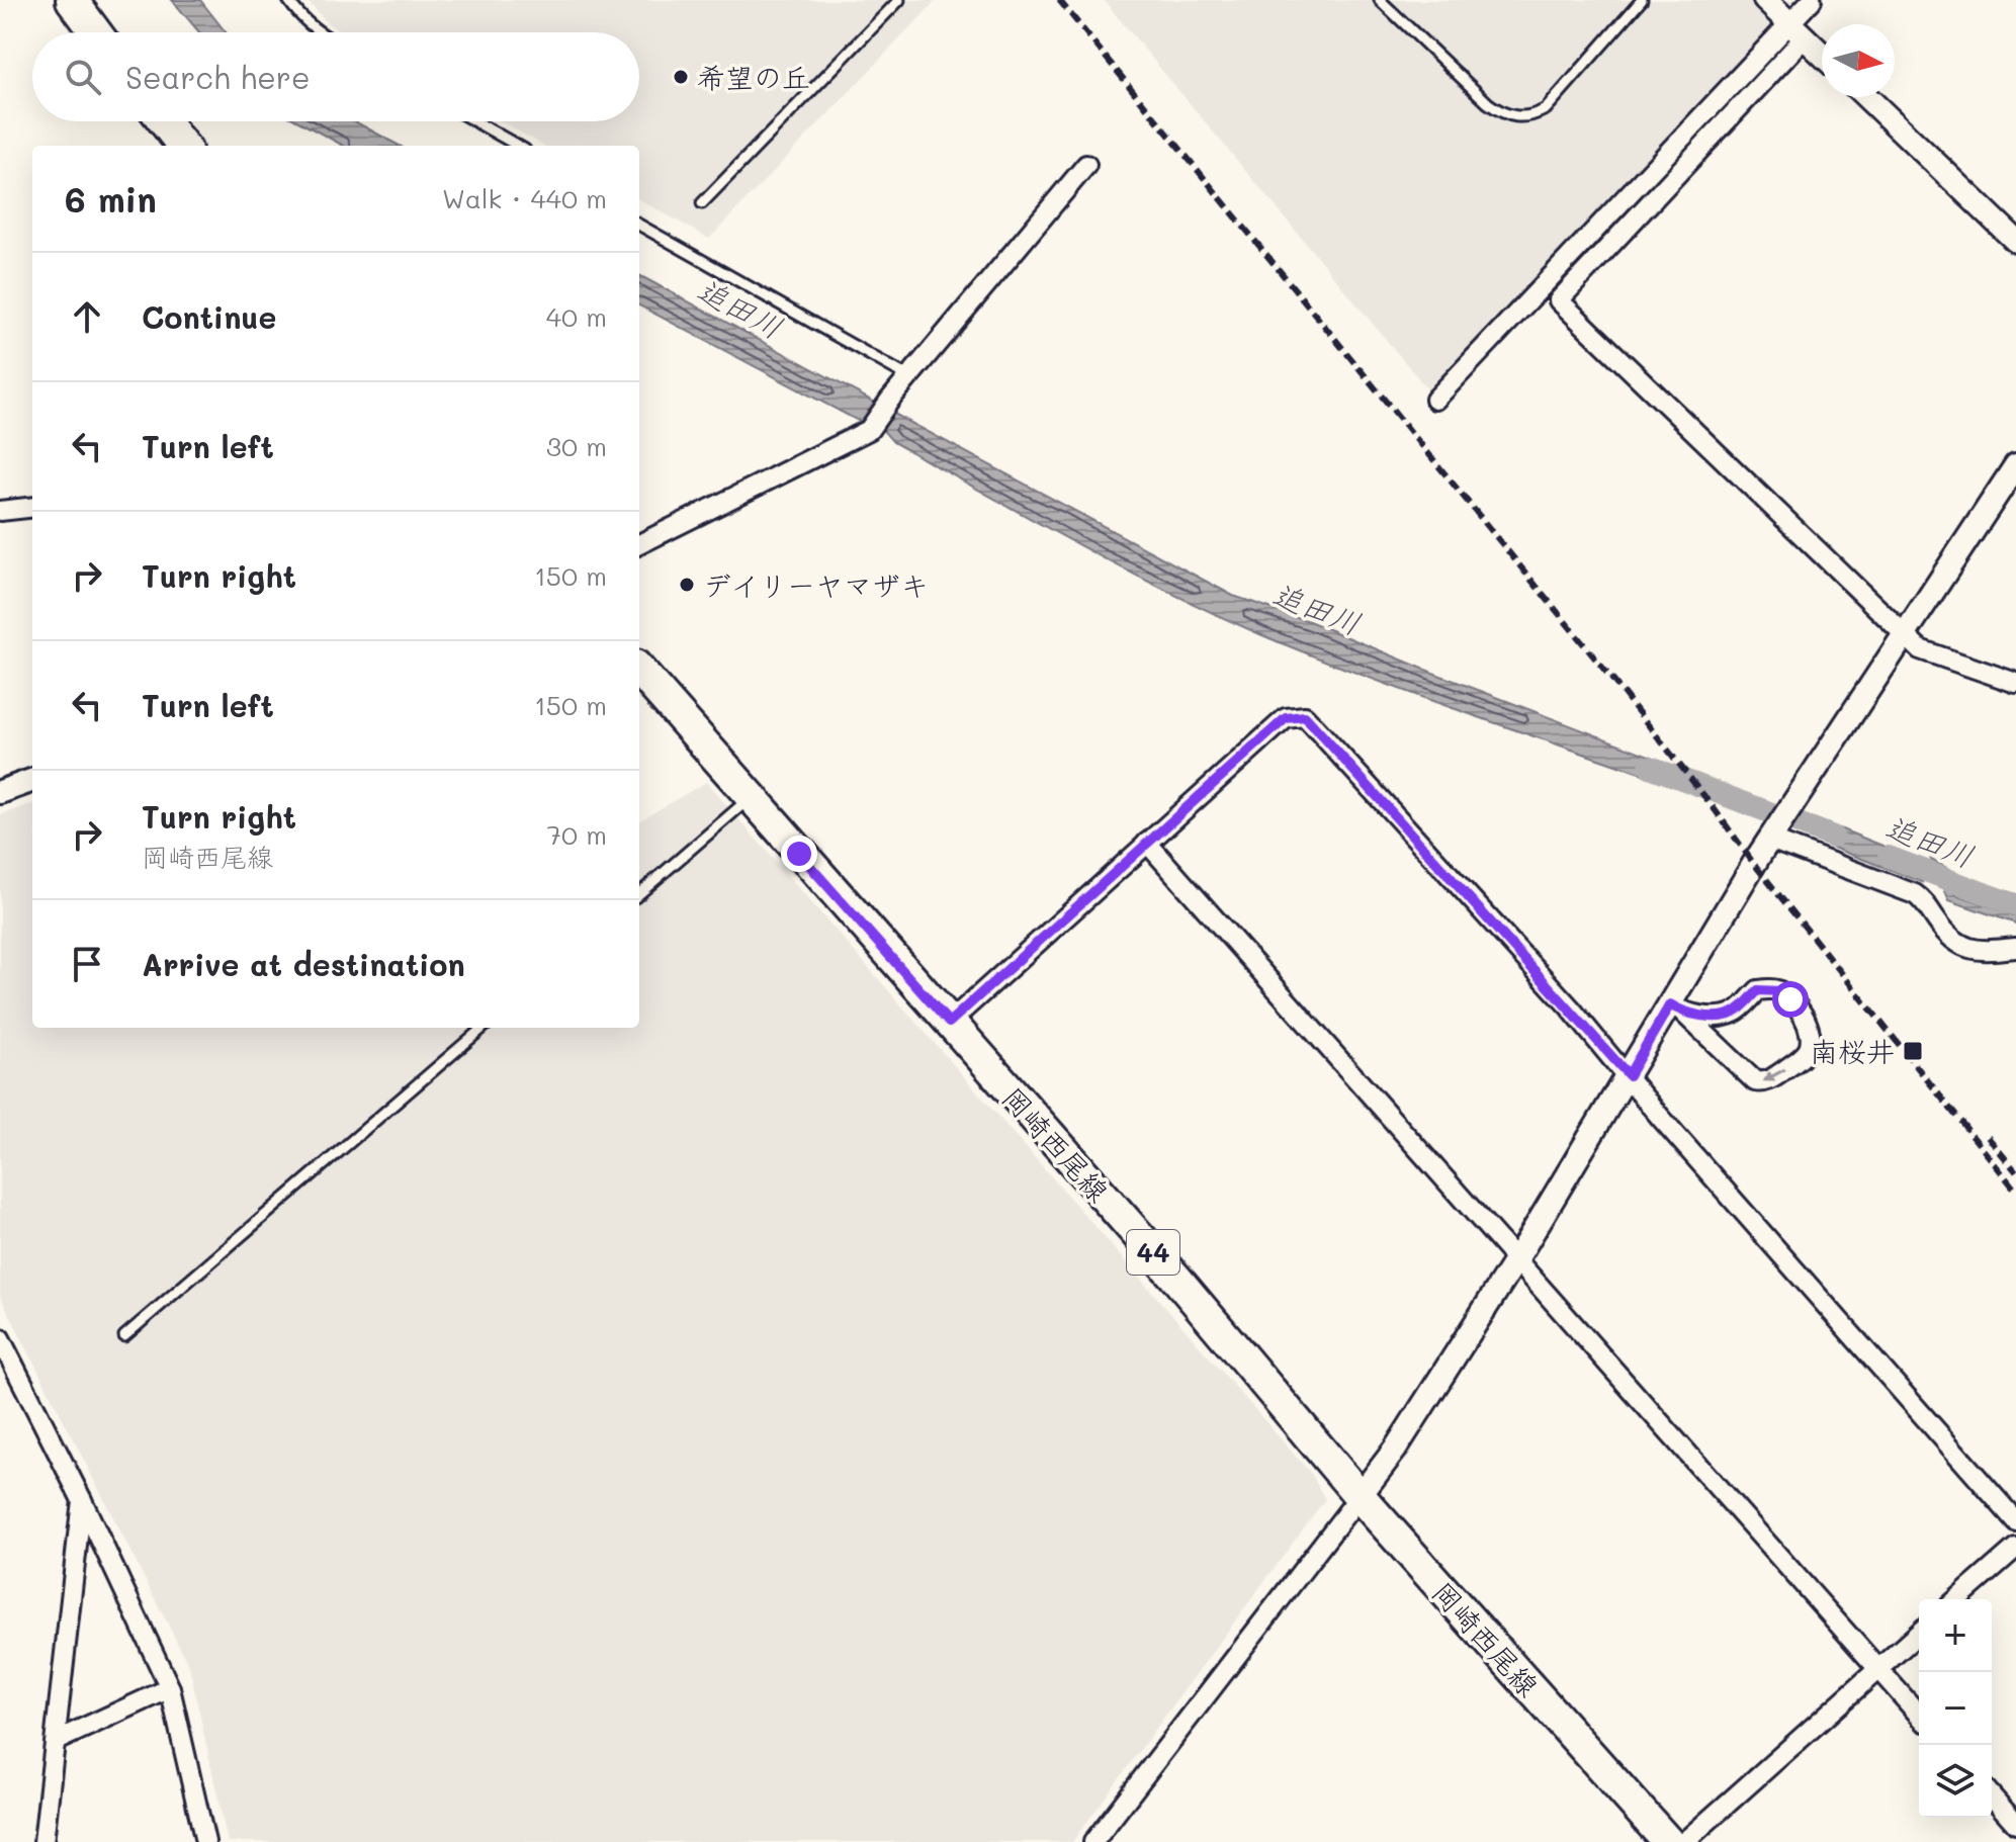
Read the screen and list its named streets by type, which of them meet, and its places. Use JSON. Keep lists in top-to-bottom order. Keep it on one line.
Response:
{"streets":{"main road":["岡崎西尾線","44"]},"water":["追田川"],"places":{"other":["希望の丘","デイリーヤマザキ"],"transit":["南桜井"]},"north":"right","page":{"search":"Search here","heading":["6 min","Walk · 440 m"],"list":[["Continue","40 m"],["Turn left","30 m"],["Turn right","150 m"],["Turn left","150 m"],["Turn right","岡崎西尾線","70 m"],"Arrive at destination"],"map_buttons":["+","−"]}}
